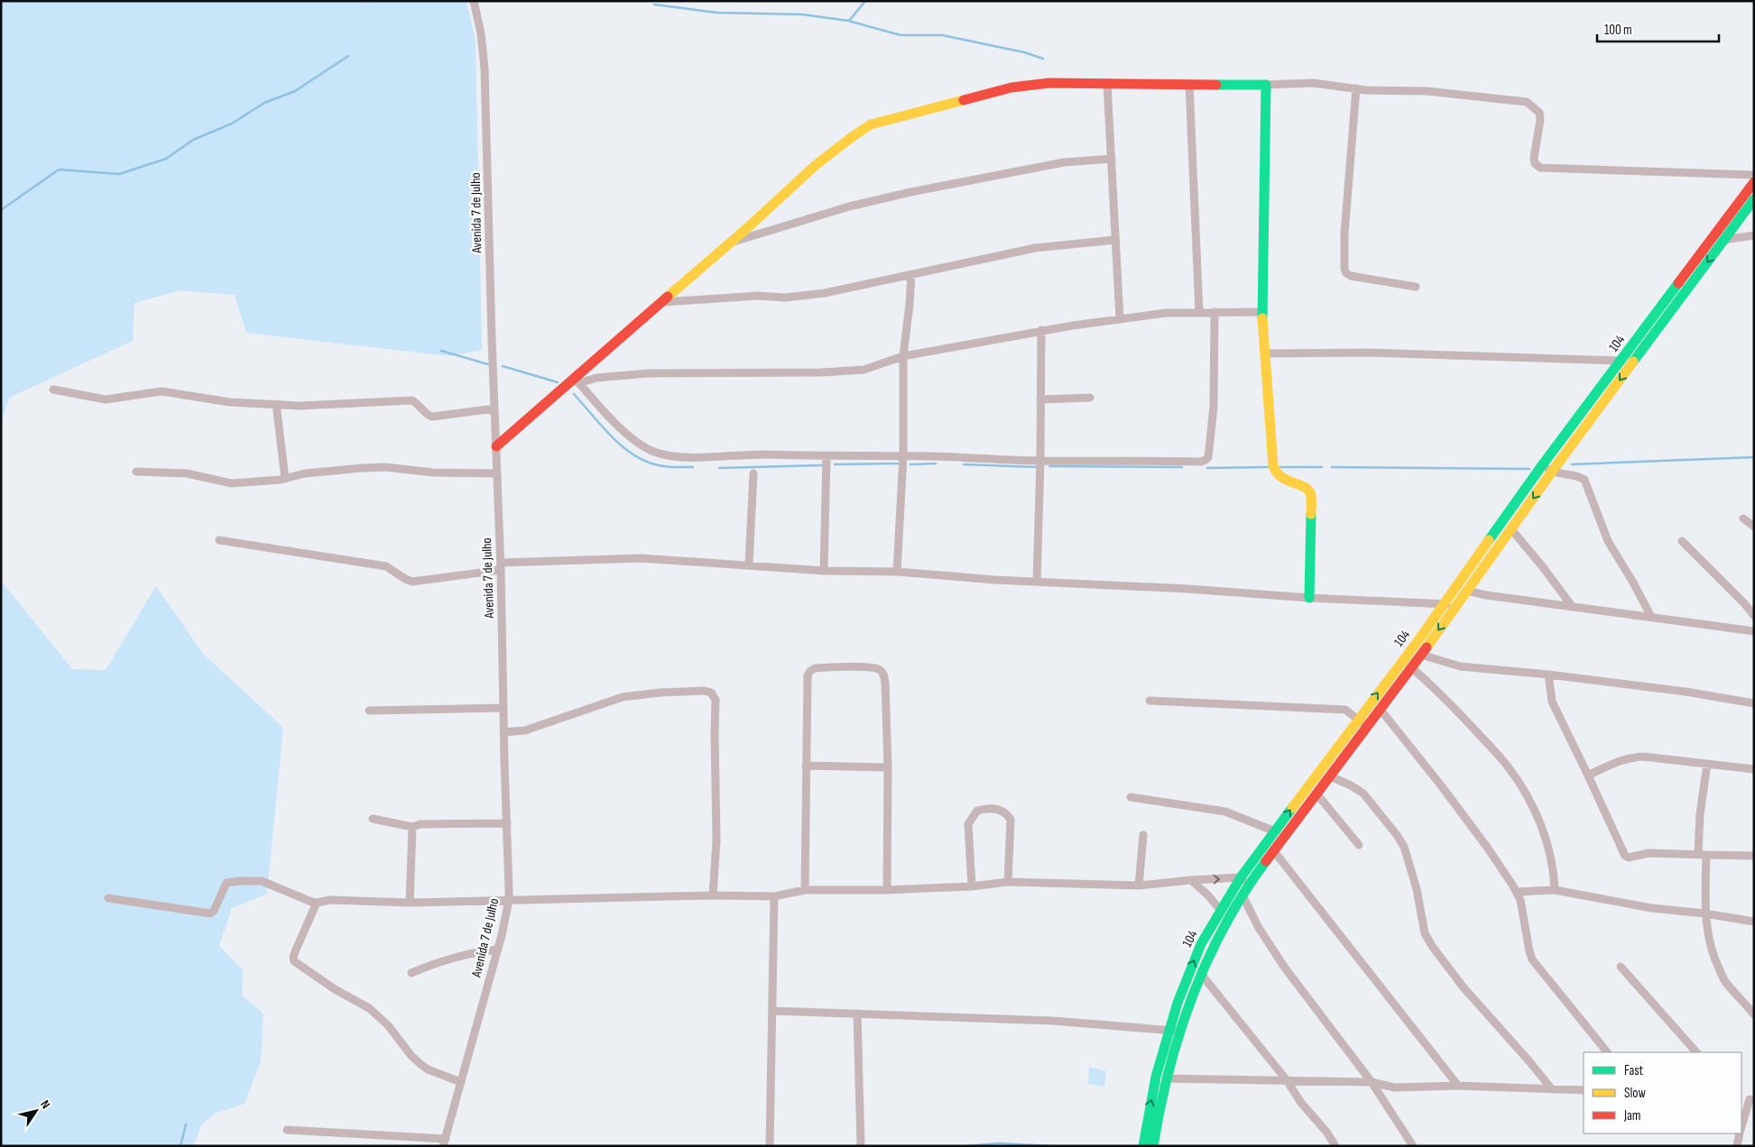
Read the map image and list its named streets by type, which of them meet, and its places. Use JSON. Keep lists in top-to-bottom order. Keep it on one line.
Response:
{"streets":{"street":["Avenida 7 de Julho","104"]},"legend":["Fast","Slow","Jam"],"scale_bar":"100 m","north":"top right"}
